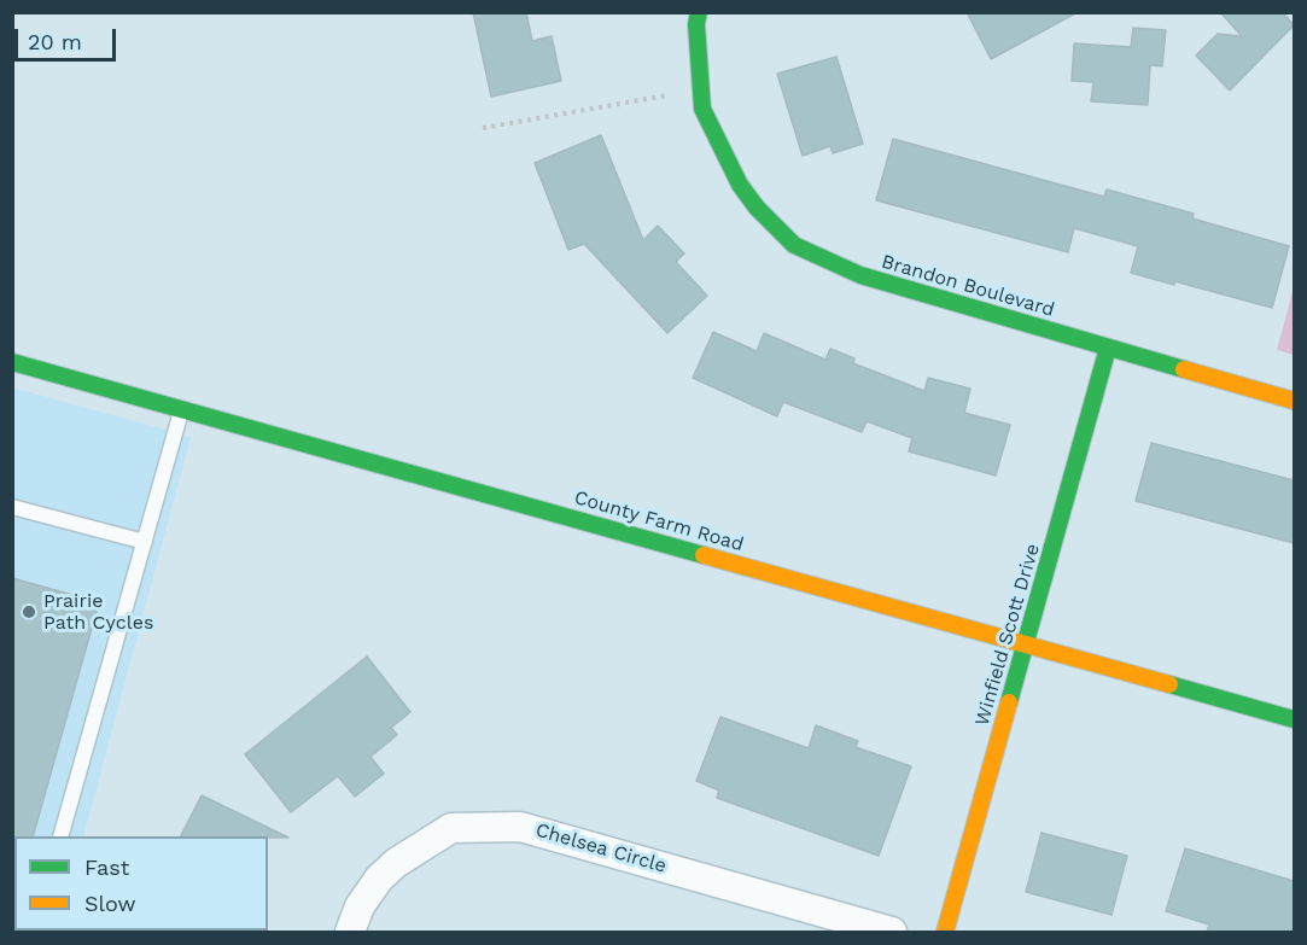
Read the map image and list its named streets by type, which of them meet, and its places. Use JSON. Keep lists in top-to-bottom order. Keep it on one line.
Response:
{"streets":{"street":["Brandon Boulevard","County Farm Road","Winfield Scott Drive","Chelsea Circle"]},"crossings":[["Brandon Boulevard","Winfield Scott Drive"],["County Farm Road","Winfield Scott Drive"]],"places":["Prairie Path Cycles"],"legend":["Fast","Slow"],"scale_bar":"20 m"}
